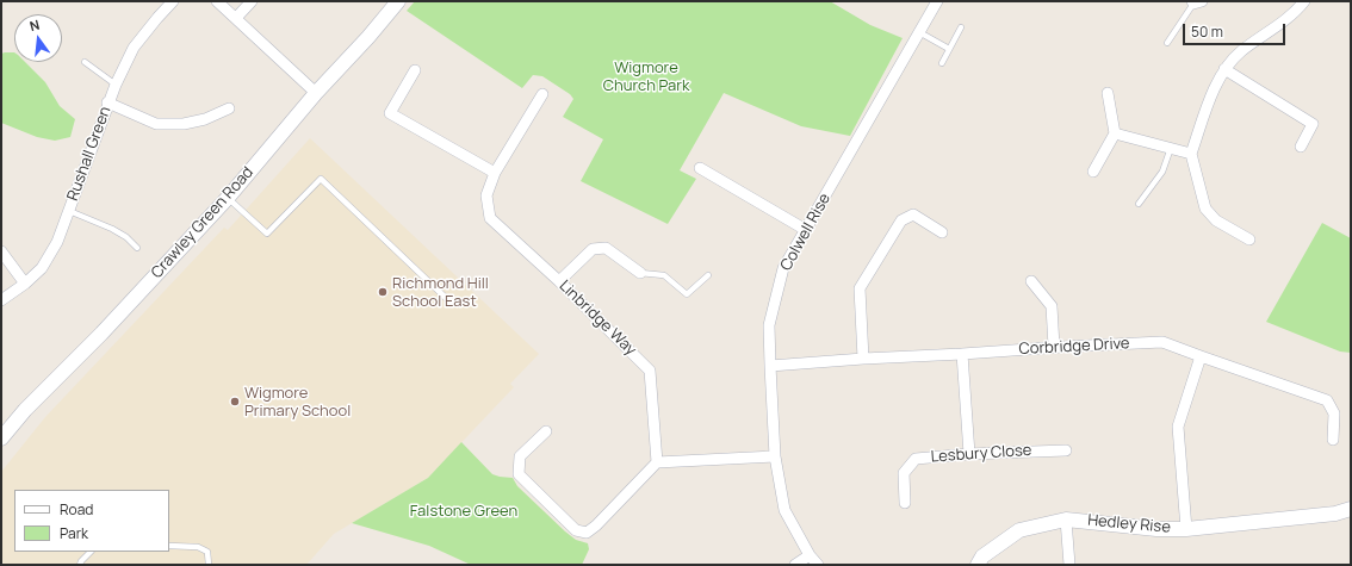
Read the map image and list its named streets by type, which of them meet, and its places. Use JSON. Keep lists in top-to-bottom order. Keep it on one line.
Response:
{"streets":{"street":["Rushall Green","Crawley Green Road","Colwell Rise","Linbridge Way","Corbridge Drive","Lesbury Close","Hedley Rise"]},"crossings":[["Colwell Rise","Corbridge Drive"]],"parks":["Wigmore Church Park","Falstone Green"],"places":["Richmond Hill School East","Wigmore Primary School"],"legend":["Road","Park"],"scale_bar":"50 m","north":"top"}
